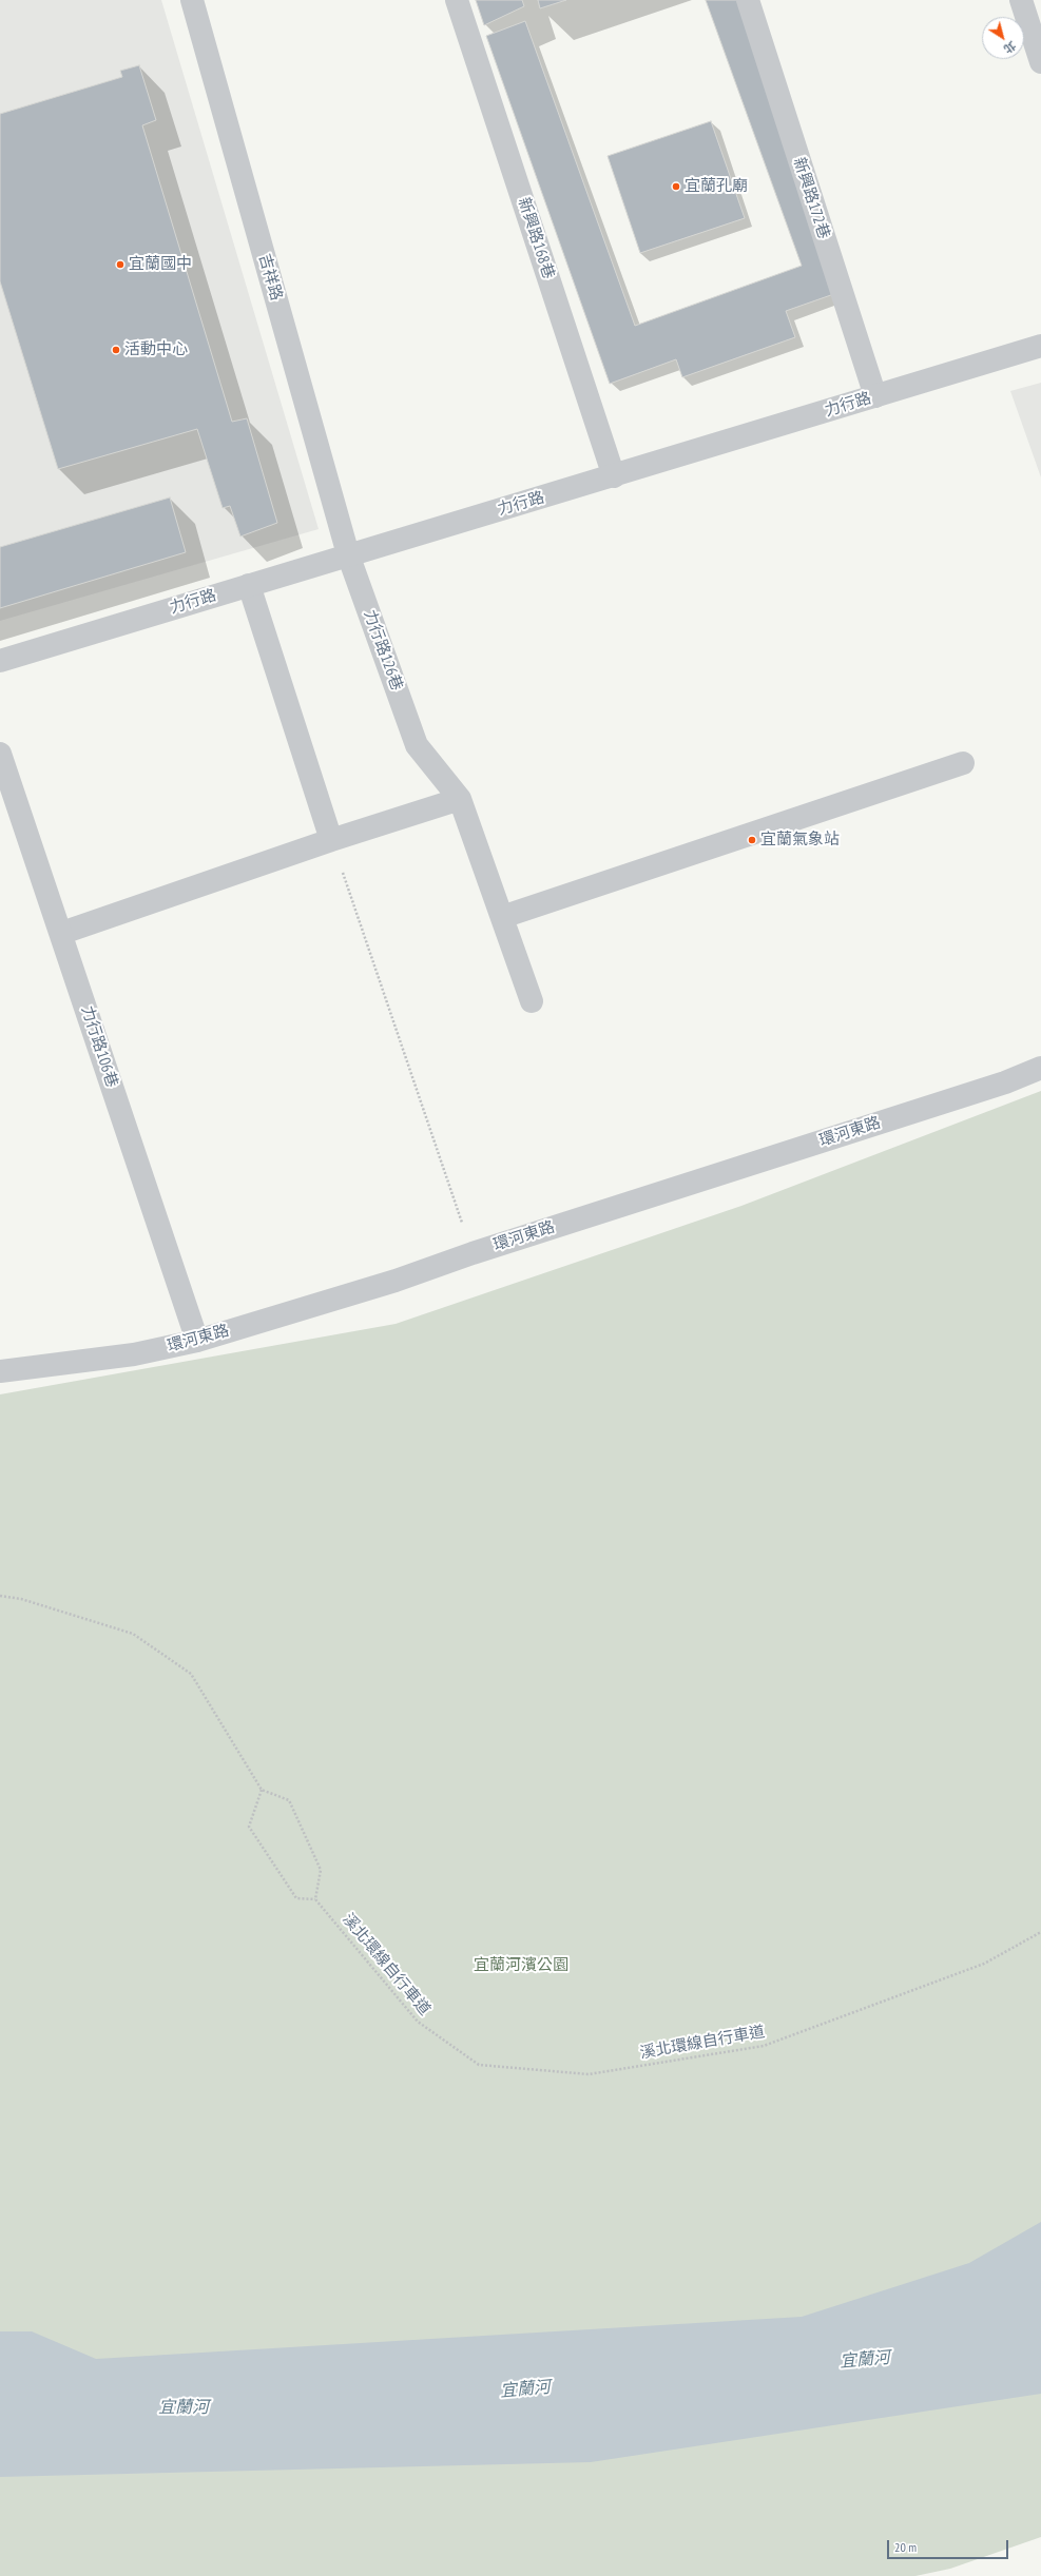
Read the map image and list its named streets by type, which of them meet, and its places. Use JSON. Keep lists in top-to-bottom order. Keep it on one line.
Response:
{"streets":{"street":["新興路172巷","新興路168巷","吉祥路","力行路","力行路126巷","力行路106巷","環河東路"],"path":["溪北環線自行車道"]},"crossings":[["新興路172巷","力行路"],["新興路168巷","力行路"],["吉祥路","力行路"],["吉祥路","力行路126巷"],["力行路","力行路126巷"],["力行路106巷","環河東路"]],"water":["宜蘭河"],"parks":["宜蘭河濱公園"],"places":["宜蘭孔廟","宜蘭國中","活動中心","宜蘭氣象站"],"scale_bar":"20 m","north":"bottom right"}
